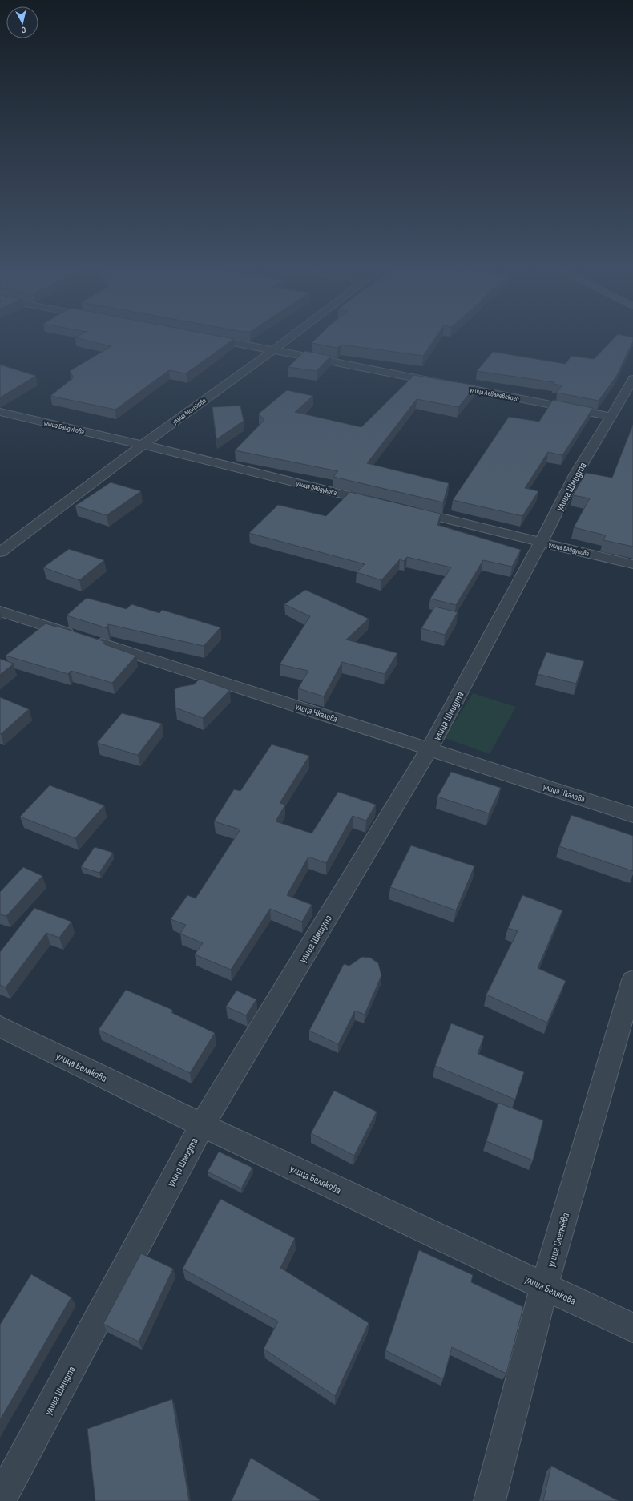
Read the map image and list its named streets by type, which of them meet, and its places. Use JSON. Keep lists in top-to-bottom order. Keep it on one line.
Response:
{"streets":{"street":["улица Леваневского","улица Молокова","улица Байдукова","улица Шмидта","улица Чкалова","улица Белякова","улица Слепнёва"]},"crossings":[["улица Леваневского","улица Молокова"],["улица Леваневского","улица Шмидта"],["улица Молокова","улица Байдукова"],["улица Байдукова","улица Шмидта"],["улица Шмидта","улица Чкалова"],["улица Шмидта","улица Белякова"],["улица Белякова","улица Слепнёва"]],"north":"bottom"}
